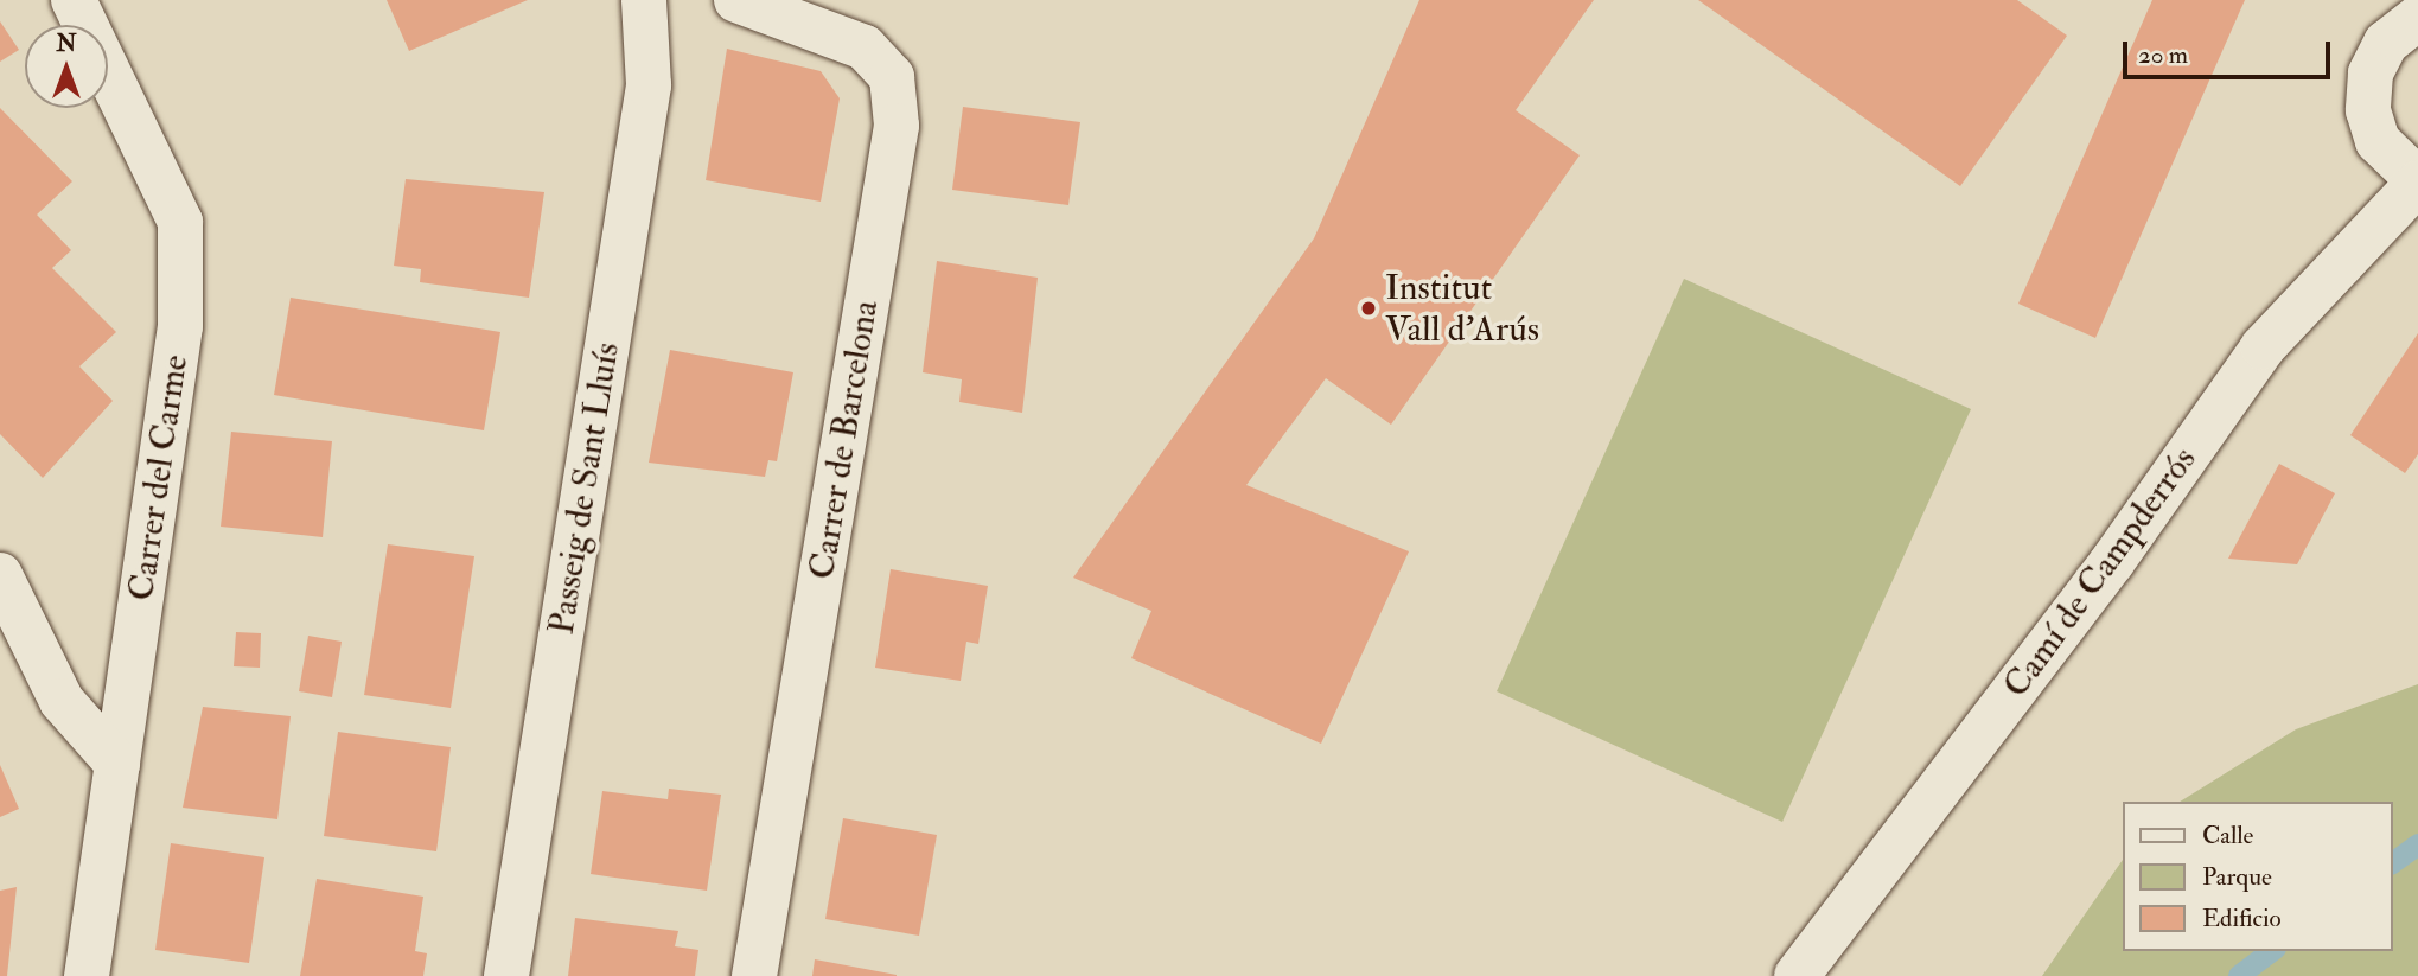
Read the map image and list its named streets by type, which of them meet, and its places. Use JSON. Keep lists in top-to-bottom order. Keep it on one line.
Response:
{"streets":{"street":["Carrer de Barcelona","Carrer del Carme","Passeig de Sant Lluís","Camí de Campderrós"]},"places":["Institut Vall d'Arús"],"legend":["Calle","Parque","Edificio"],"scale_bar":"20 m","north":"top"}
